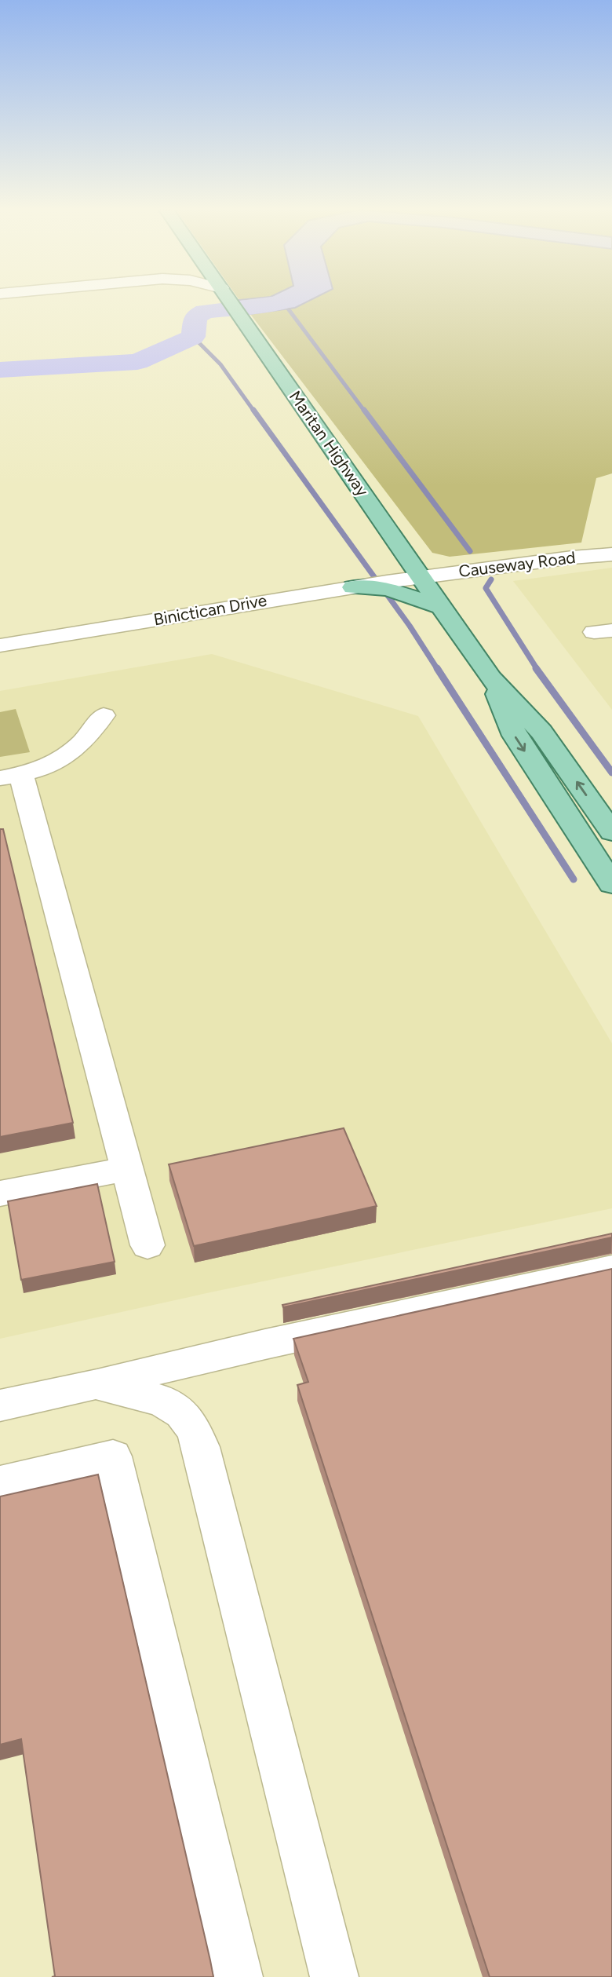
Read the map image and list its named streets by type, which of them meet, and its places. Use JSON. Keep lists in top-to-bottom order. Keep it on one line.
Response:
{"streets":{"main road":["Maritan Highway"],"street":["Causeway Road","Binictican Drive"]},"crossings":[["Maritan Highway","Causeway Road"],["Maritan Highway","Binictican Drive"],["Causeway Road","Binictican Drive"]]}
